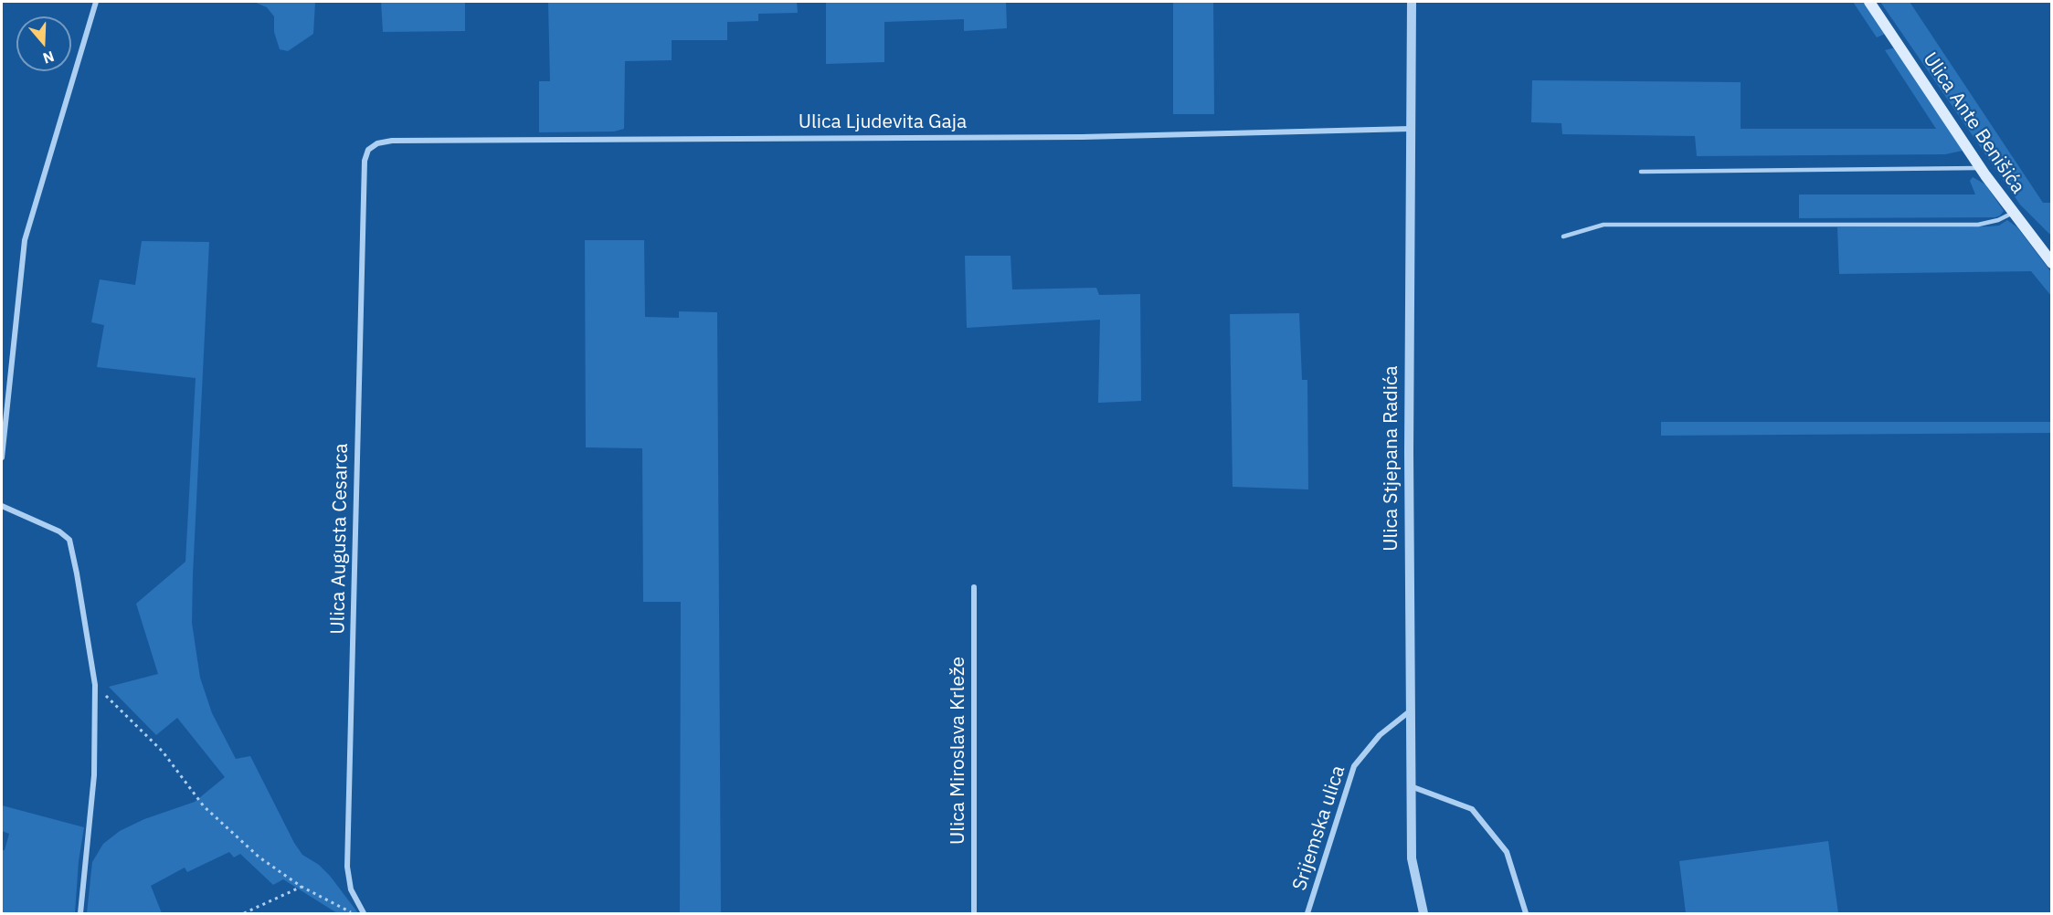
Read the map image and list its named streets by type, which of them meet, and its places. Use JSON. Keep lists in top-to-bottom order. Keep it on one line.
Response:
{"streets":{"main road":["Ulica Ante Benišića"],"street":["Ulica Ljudevita Gaja","Ulica Stjepana Radića","Ulica Augusta Cesarca","Ulica Miroslava Krleže","Srijemska ulica"]},"crossings":[["Ulica Ljudevita Gaja","Ulica Stjepana Radića"],["Ulica Ljudevita Gaja","Ulica Augusta Cesarca"],["Ulica Stjepana Radića","Srijemska ulica"]],"north":"bottom"}
